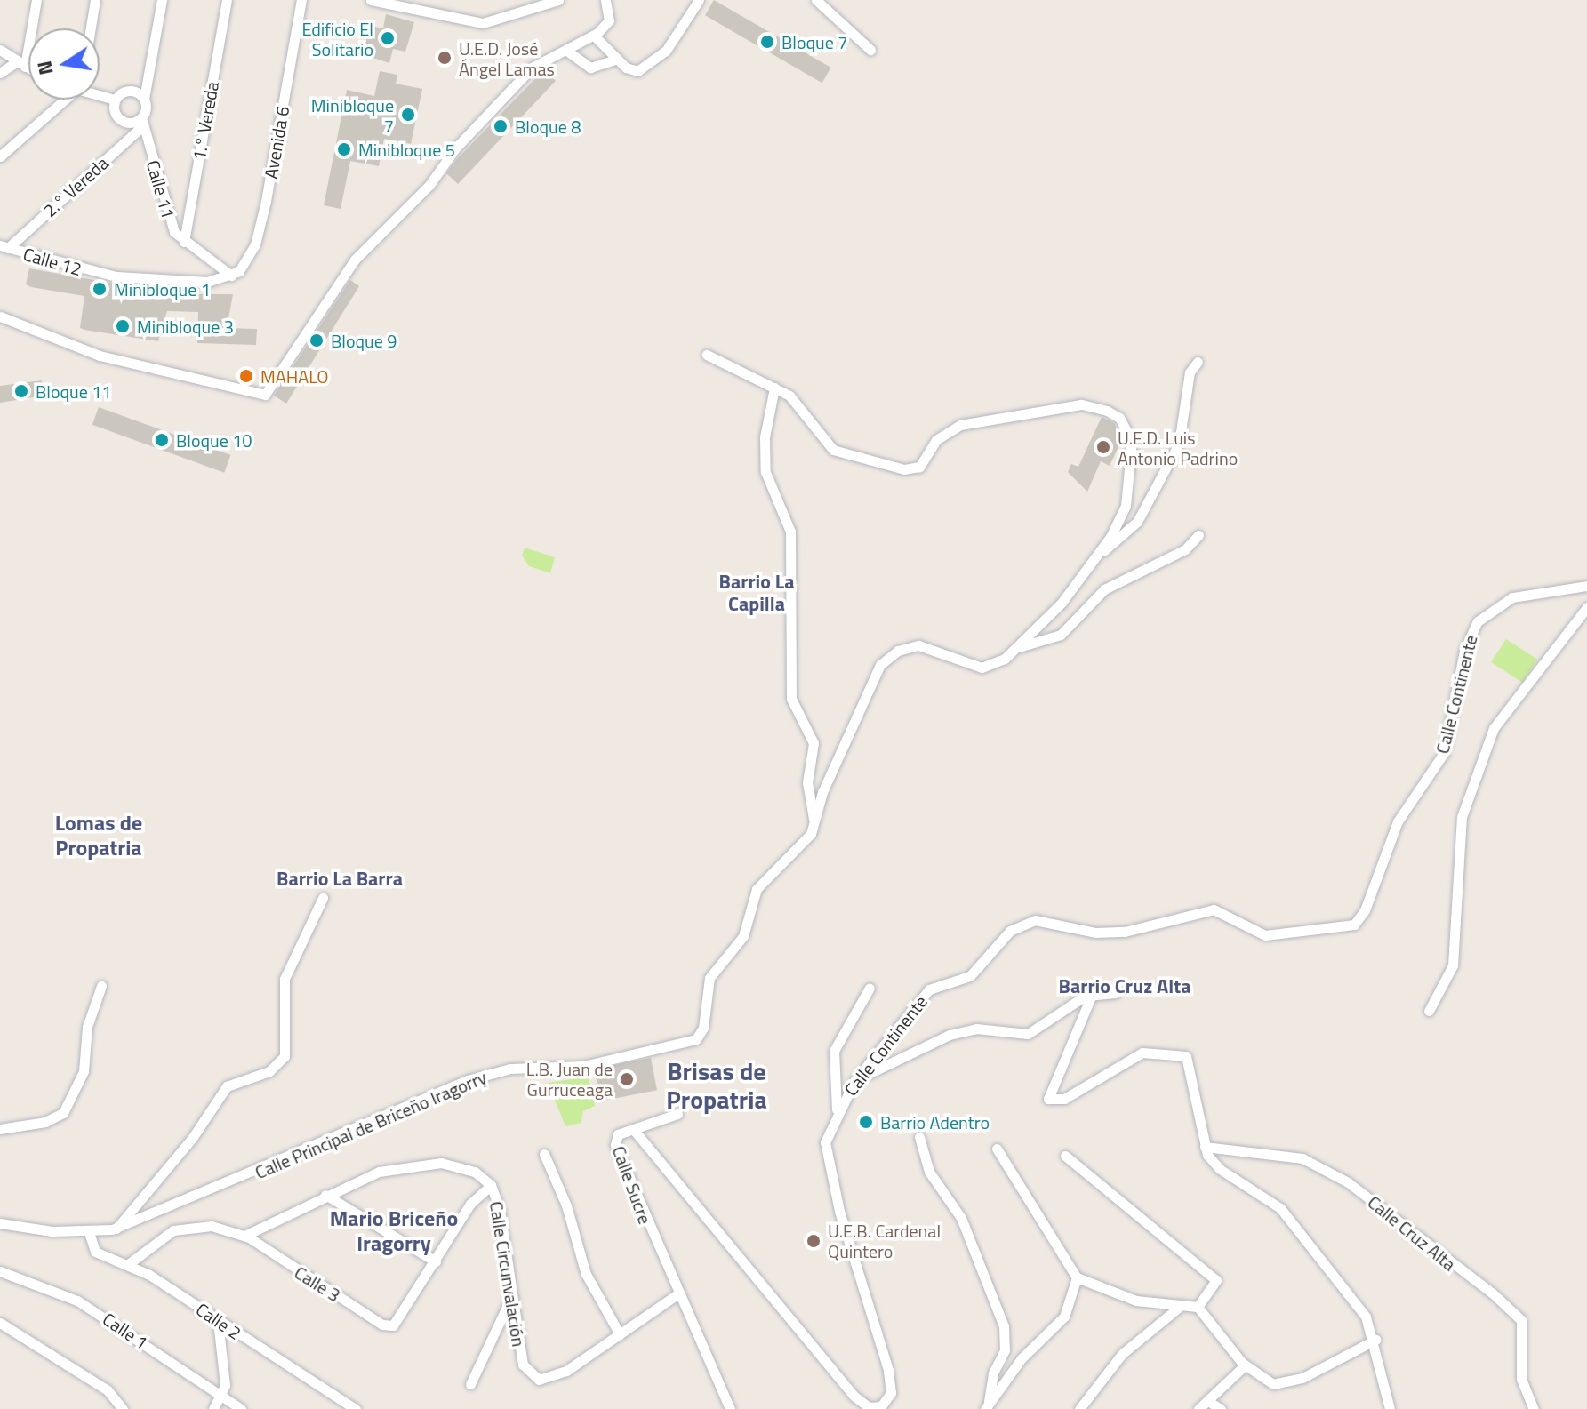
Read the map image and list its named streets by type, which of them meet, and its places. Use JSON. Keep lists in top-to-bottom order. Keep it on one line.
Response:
{"streets":{"street":["1.° Vereda","Avenida 6","2.° Vereda","Calle 11","Calle 12","Calle Continente","Calle Principal de Briceño Iragorry","Calle Sucre","Calle Cruz Alta","Calle Circunvalación","Calle 3","Calle 2","Calle 1"]},"crossings":[["1.° Vereda","Calle 11"],["Avenida 6","Calle 11"],["Avenida 6","Calle 12"],["2.° Vereda","Calle 11"],["2.° Vereda","Calle 12"],["Calle 11","Calle 12"],["Calle Continente","Calle Sucre"],["Calle Principal de Briceño Iragorry","Calle 2"],["Calle Sucre","Calle Circunvalación"],["Calle Circunvalación","Calle 3"]],"districts":["Barrio La Capilla","Lomas de Propatria","Barrio La Barra","Barrio Cruz Alta","Brisas de Propatria","Mario Briceño Iragorry"],"places":["Edificio El Solitario","Bloque 7","U.E.D. José Ángel Lamas","Minibloque 7","Bloque 8","Minibloque 5","Minibloque 1","Minibloque 3","Bloque 9","MAHALO","Bloque 11","Bloque 10","U.E.D. Luis Antonio Padrino","L.B. Juan de Gurruceaga","Barrio Adentro","U.E.B. Cardenal Quintero"],"north":"left"}
